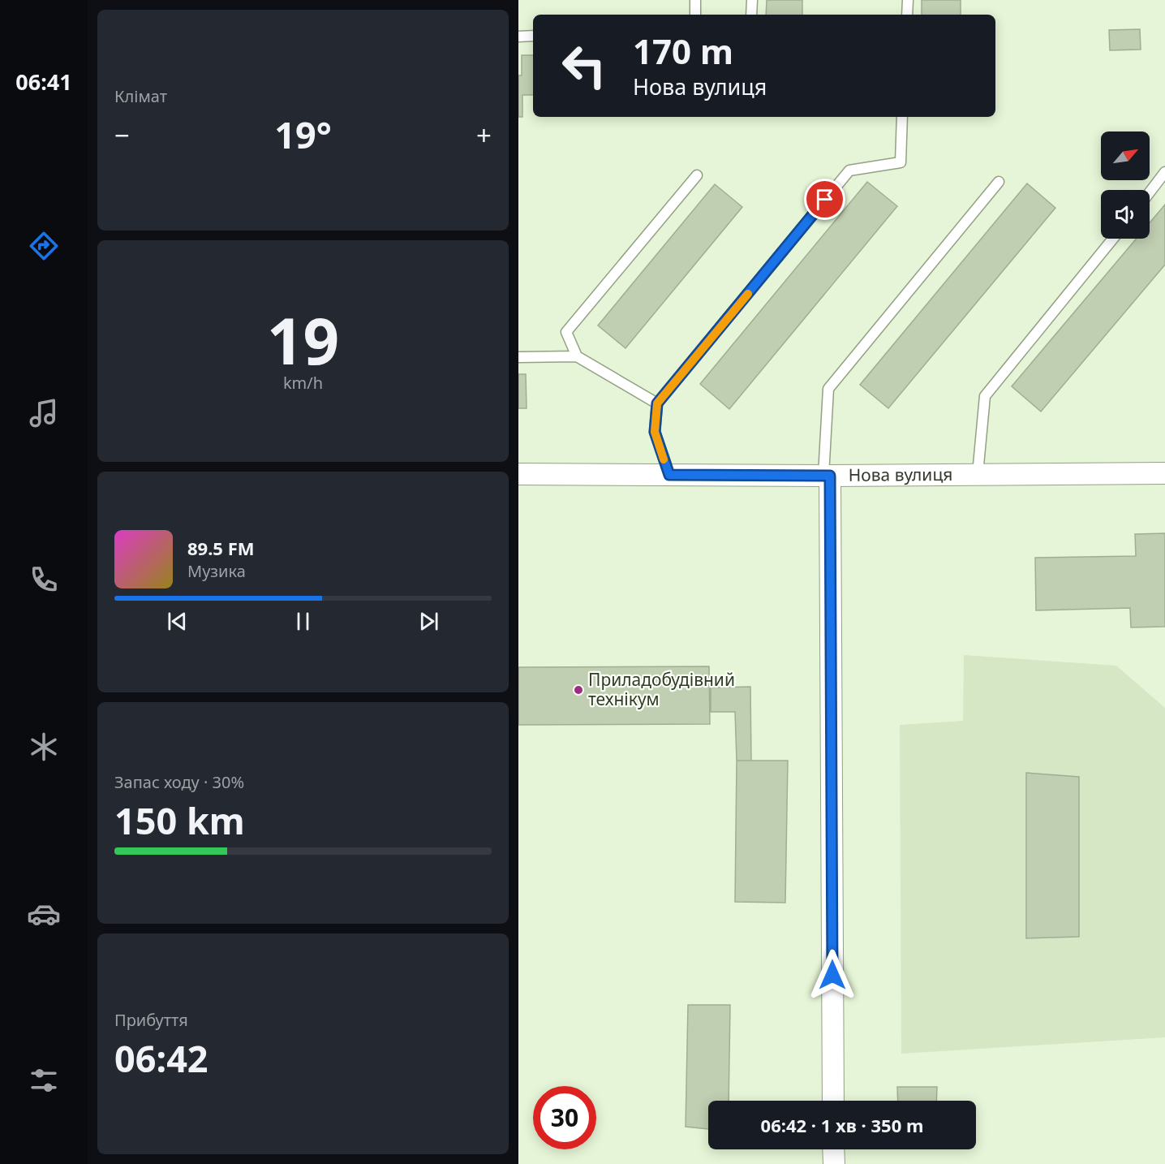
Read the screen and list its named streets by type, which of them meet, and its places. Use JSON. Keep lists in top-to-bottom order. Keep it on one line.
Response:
{"streets":{"street":["Нова вулиця"]},"places":["Приладобудівний технікум"],"north":"top right","page":{"tabs":"06:41","tile":["Клімат",["19","km/h"],["Запас ходу · 30%","150 km"],["Прибуття","06:42"]],"turn":["170 m","Нова вулиця"],"heat":["−","19°","+"],"song":["89.5 FM","Музика"],"limit":"30","trip":"06:42 · 1 хв · 350 m"}}
